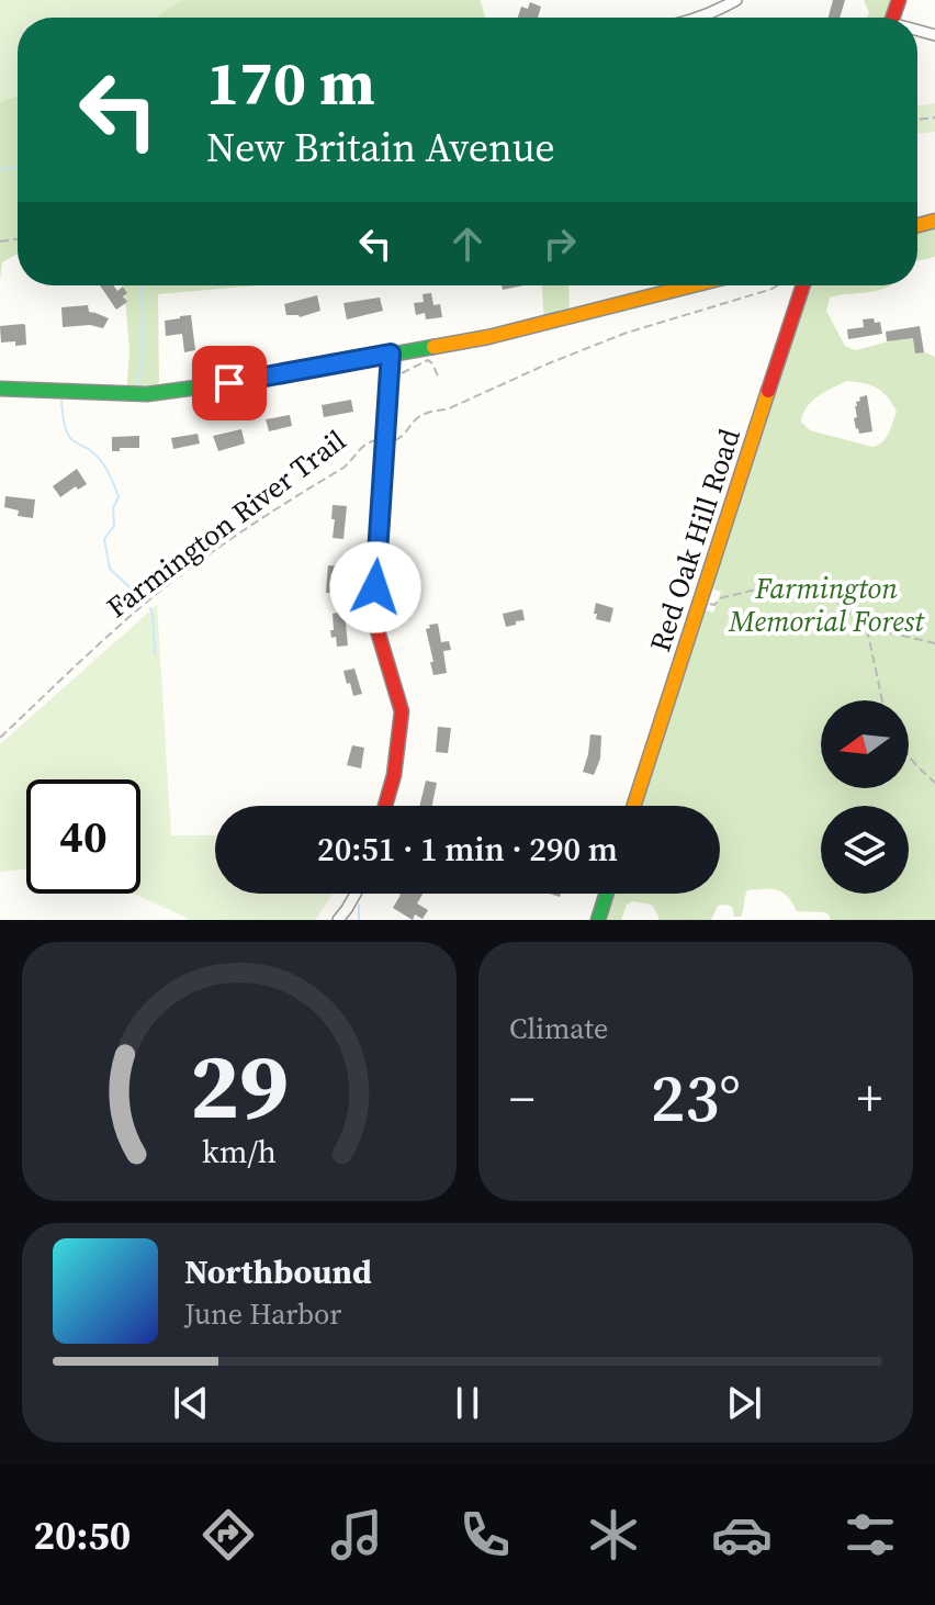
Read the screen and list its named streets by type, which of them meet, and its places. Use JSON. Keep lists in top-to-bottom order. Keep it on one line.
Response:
{"streets":{"street":["Red Oak Hill Road"],"path":["Farmington River Trail"]},"parks":["Farmington Memorial Forest"],"north":"left","page":{"turn":["170 m","New Britain Avenue"],"limit":"40","trip":"20:51 · 1 min · 290 m","tile":"Climate","heat":["−","23°","+"],"song":["Northbound","June Harbor"],"tabs":"20:50","gauge":["29","km/h"]}}
